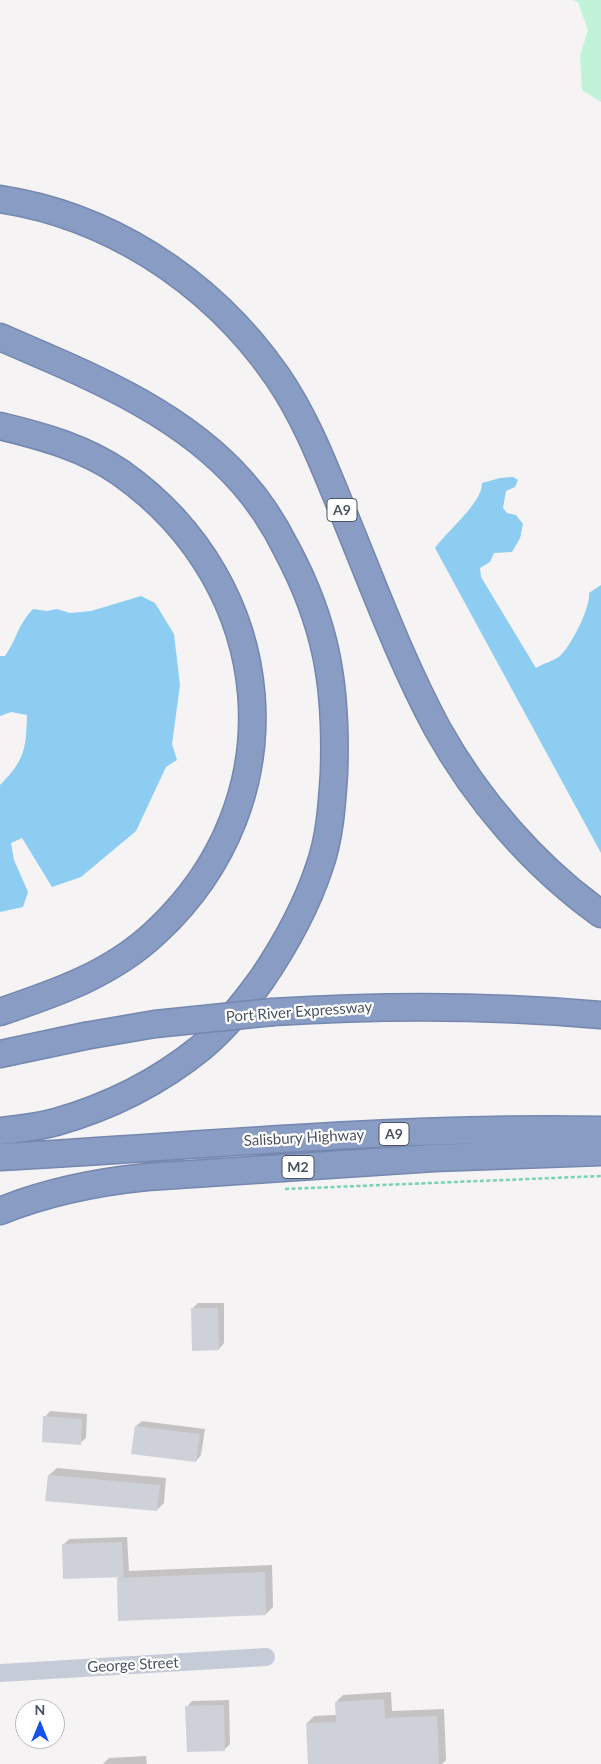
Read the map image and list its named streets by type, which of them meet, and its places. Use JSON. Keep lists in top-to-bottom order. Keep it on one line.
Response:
{"streets":{"highway":["A9","Port River Expressway","Salisbury Highway","M2"],"street":["George Street"]},"crossings":[["A9","Salisbury Highway"]],"north":"top"}
